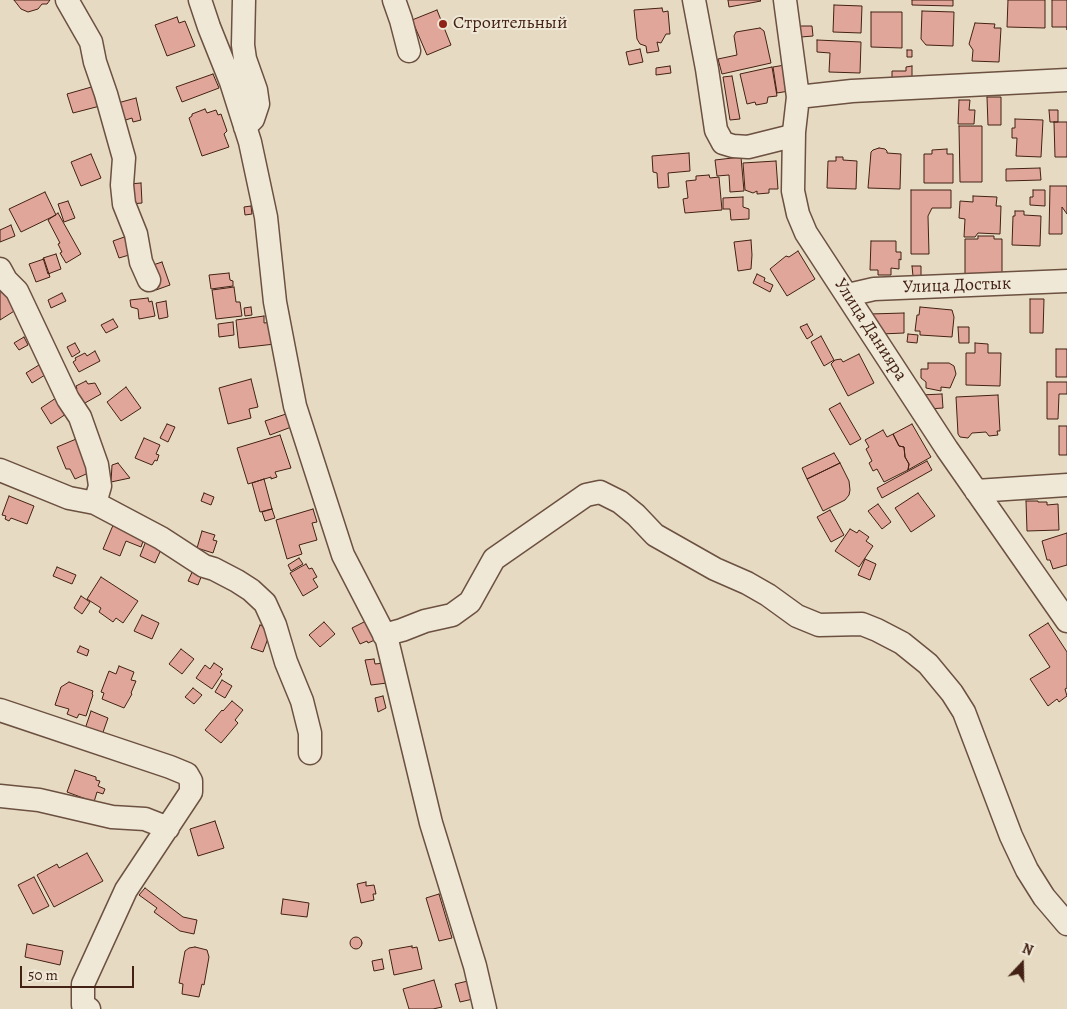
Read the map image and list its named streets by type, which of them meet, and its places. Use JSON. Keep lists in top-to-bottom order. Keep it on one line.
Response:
{"streets":{"street":["Улица Достык","Улица Данияра"]},"crossings":[["Улица Достык","Улица Данияра"]],"places":["Строительный"],"scale_bar":"50 m","north":"top"}
